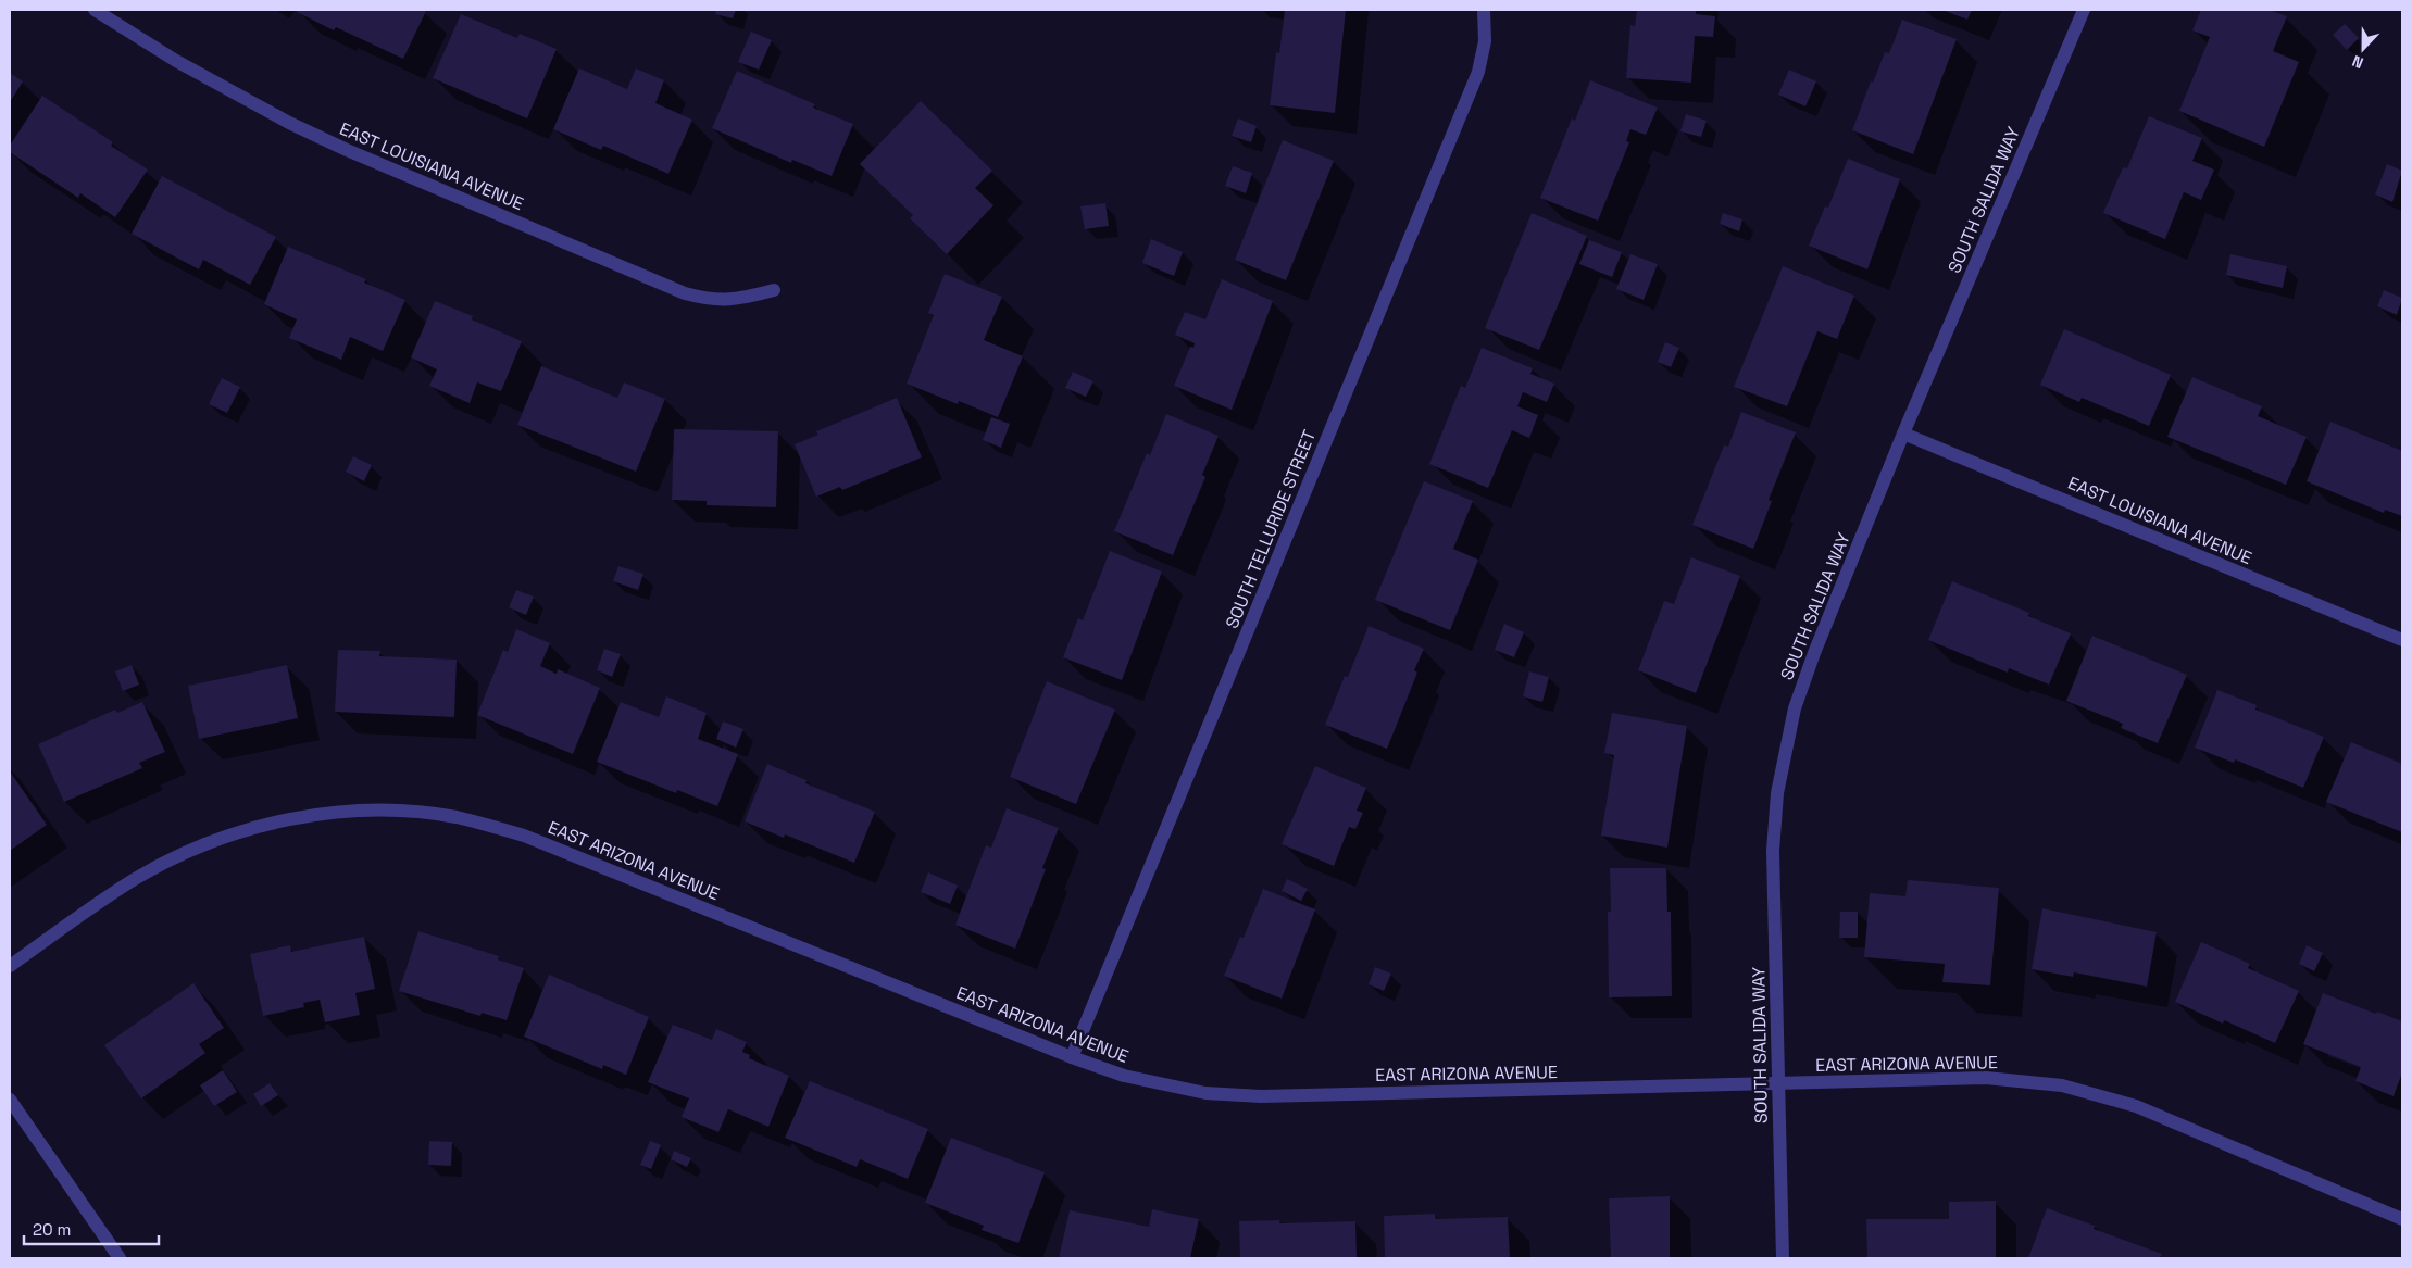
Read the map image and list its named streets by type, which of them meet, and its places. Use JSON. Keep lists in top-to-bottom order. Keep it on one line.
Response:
{"streets":{"street":["EAST LOUISIANA AVENUE","SOUTH SALIDA WAY","SOUTH TELLURIDE STREET","EAST ARIZONA AVENUE"]},"crossings":[["EAST LOUISIANA AVENUE","SOUTH SALIDA WAY"],["SOUTH SALIDA WAY","EAST ARIZONA AVENUE"],["SOUTH TELLURIDE STREET","EAST ARIZONA AVENUE"]],"scale_bar":"20 m","north":"bottom"}
